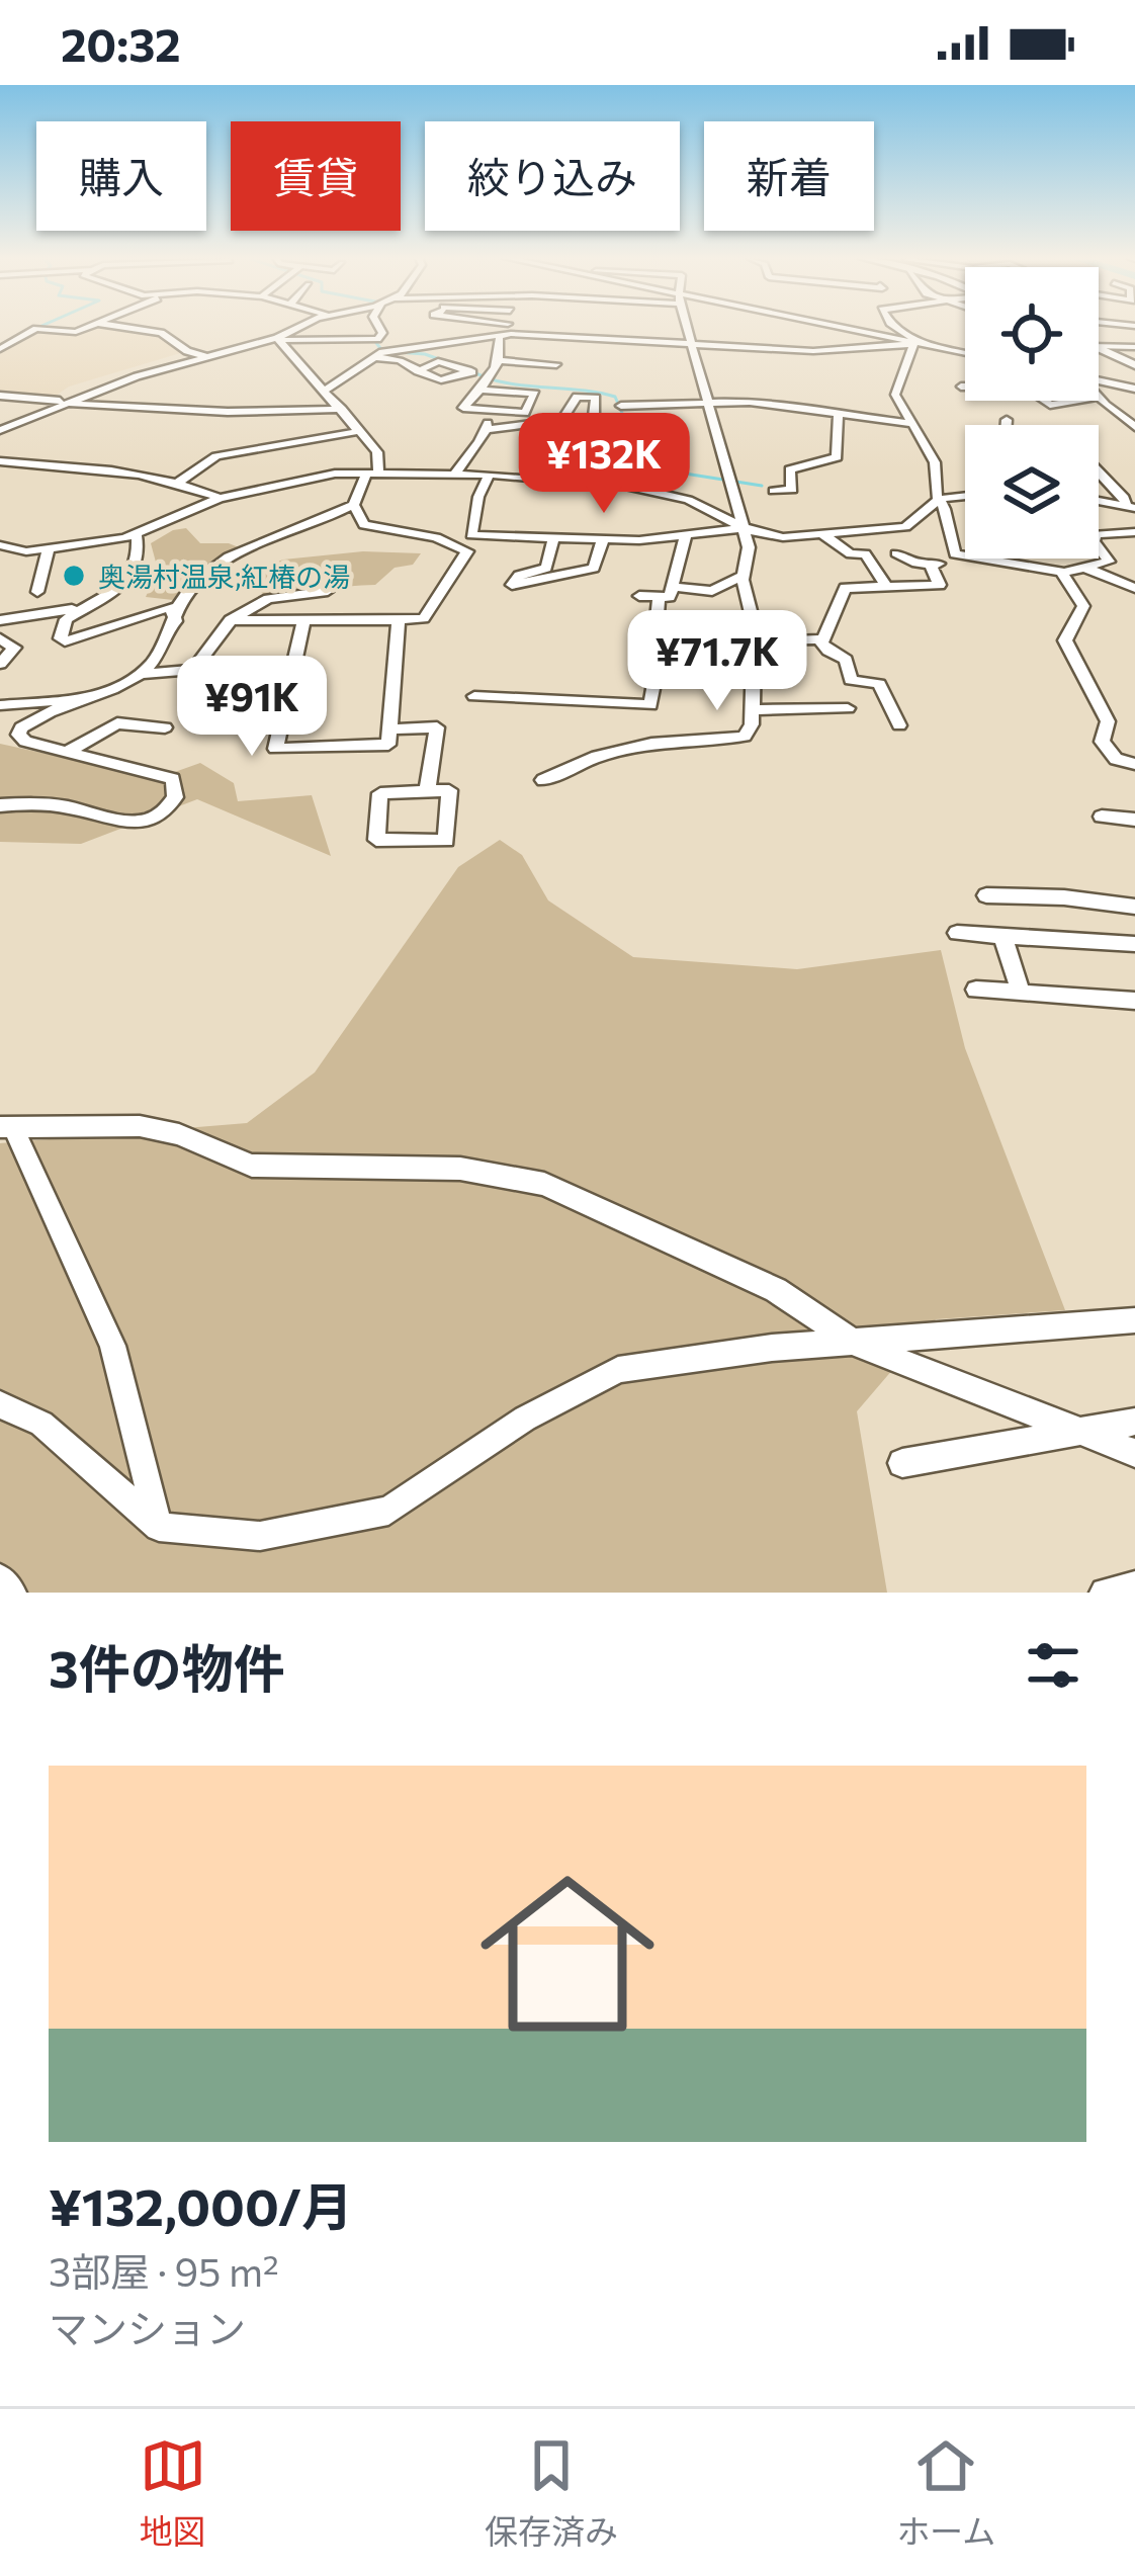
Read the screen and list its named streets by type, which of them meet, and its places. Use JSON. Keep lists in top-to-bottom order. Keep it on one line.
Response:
{"places":["奥湯村温泉;紅椿の湯"],"page":{"status":"20:32","chip":["購入","賃貸","絞り込み","新着"],"price":["¥132K","¥71.7K","¥91K"],"heading":"3件の物件","list":[{"name":"¥132,000/月","note":"3部屋 · 95 m² · マンション"}],"tabs":["地図","保存済み","ホーム"]}}
